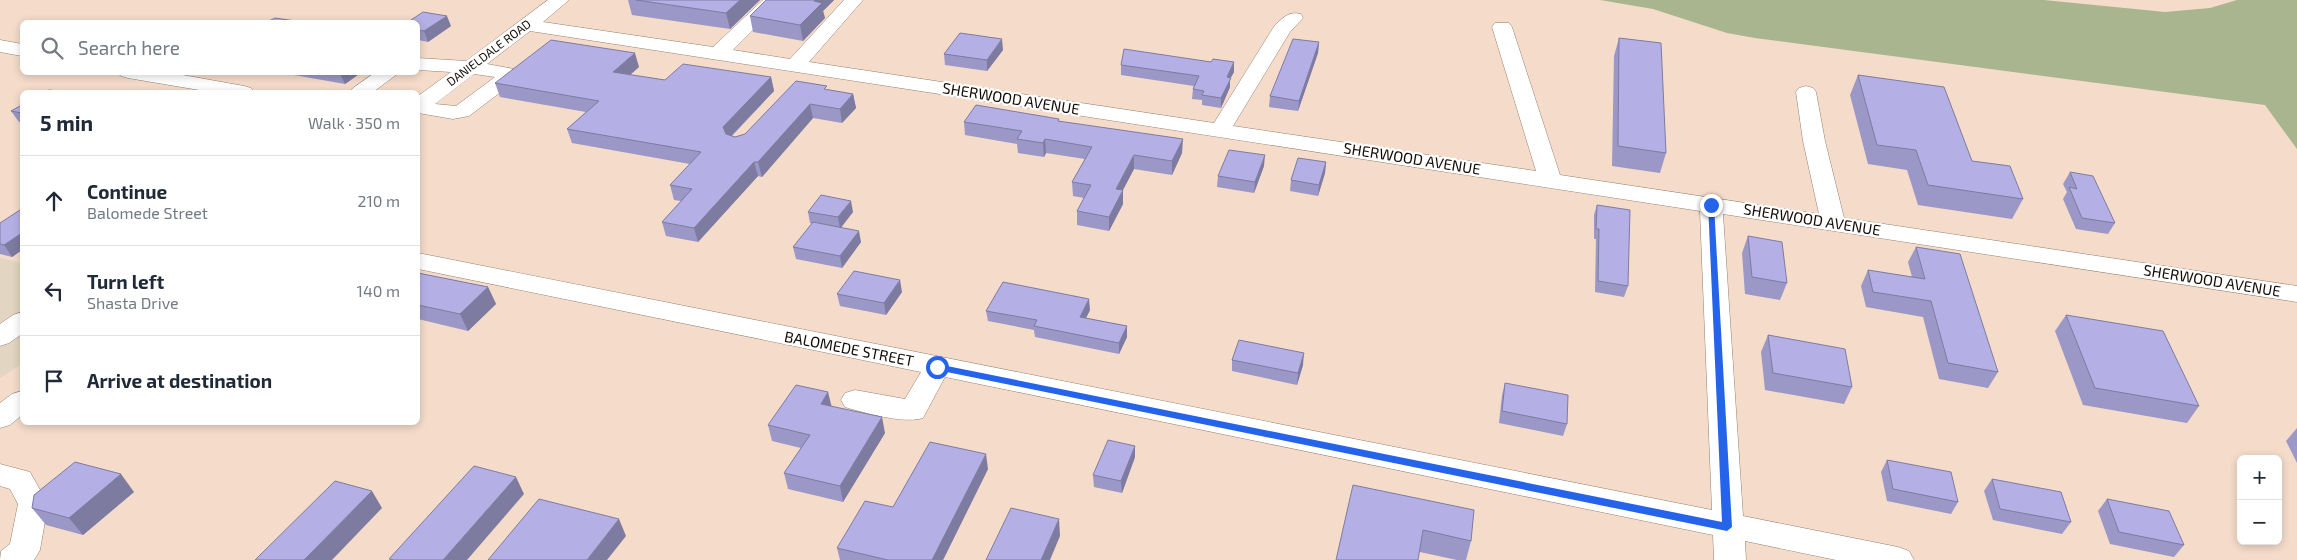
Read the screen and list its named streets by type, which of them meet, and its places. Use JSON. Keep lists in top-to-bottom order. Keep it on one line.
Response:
{"streets":{"street":["DANIELDALE ROAD","SHERWOOD AVENUE","BALOMEDE STREET"]},"crossings":[["DANIELDALE ROAD","SHERWOOD AVENUE"]],"page":{"search":"Search here","heading":["5 min","Walk · 350 m"],"list":[["Continue","Balomede Street","210 m"],["Turn left","Shasta Drive","140 m"],"Arrive at destination"],"map_buttons":["+","−"]}}
